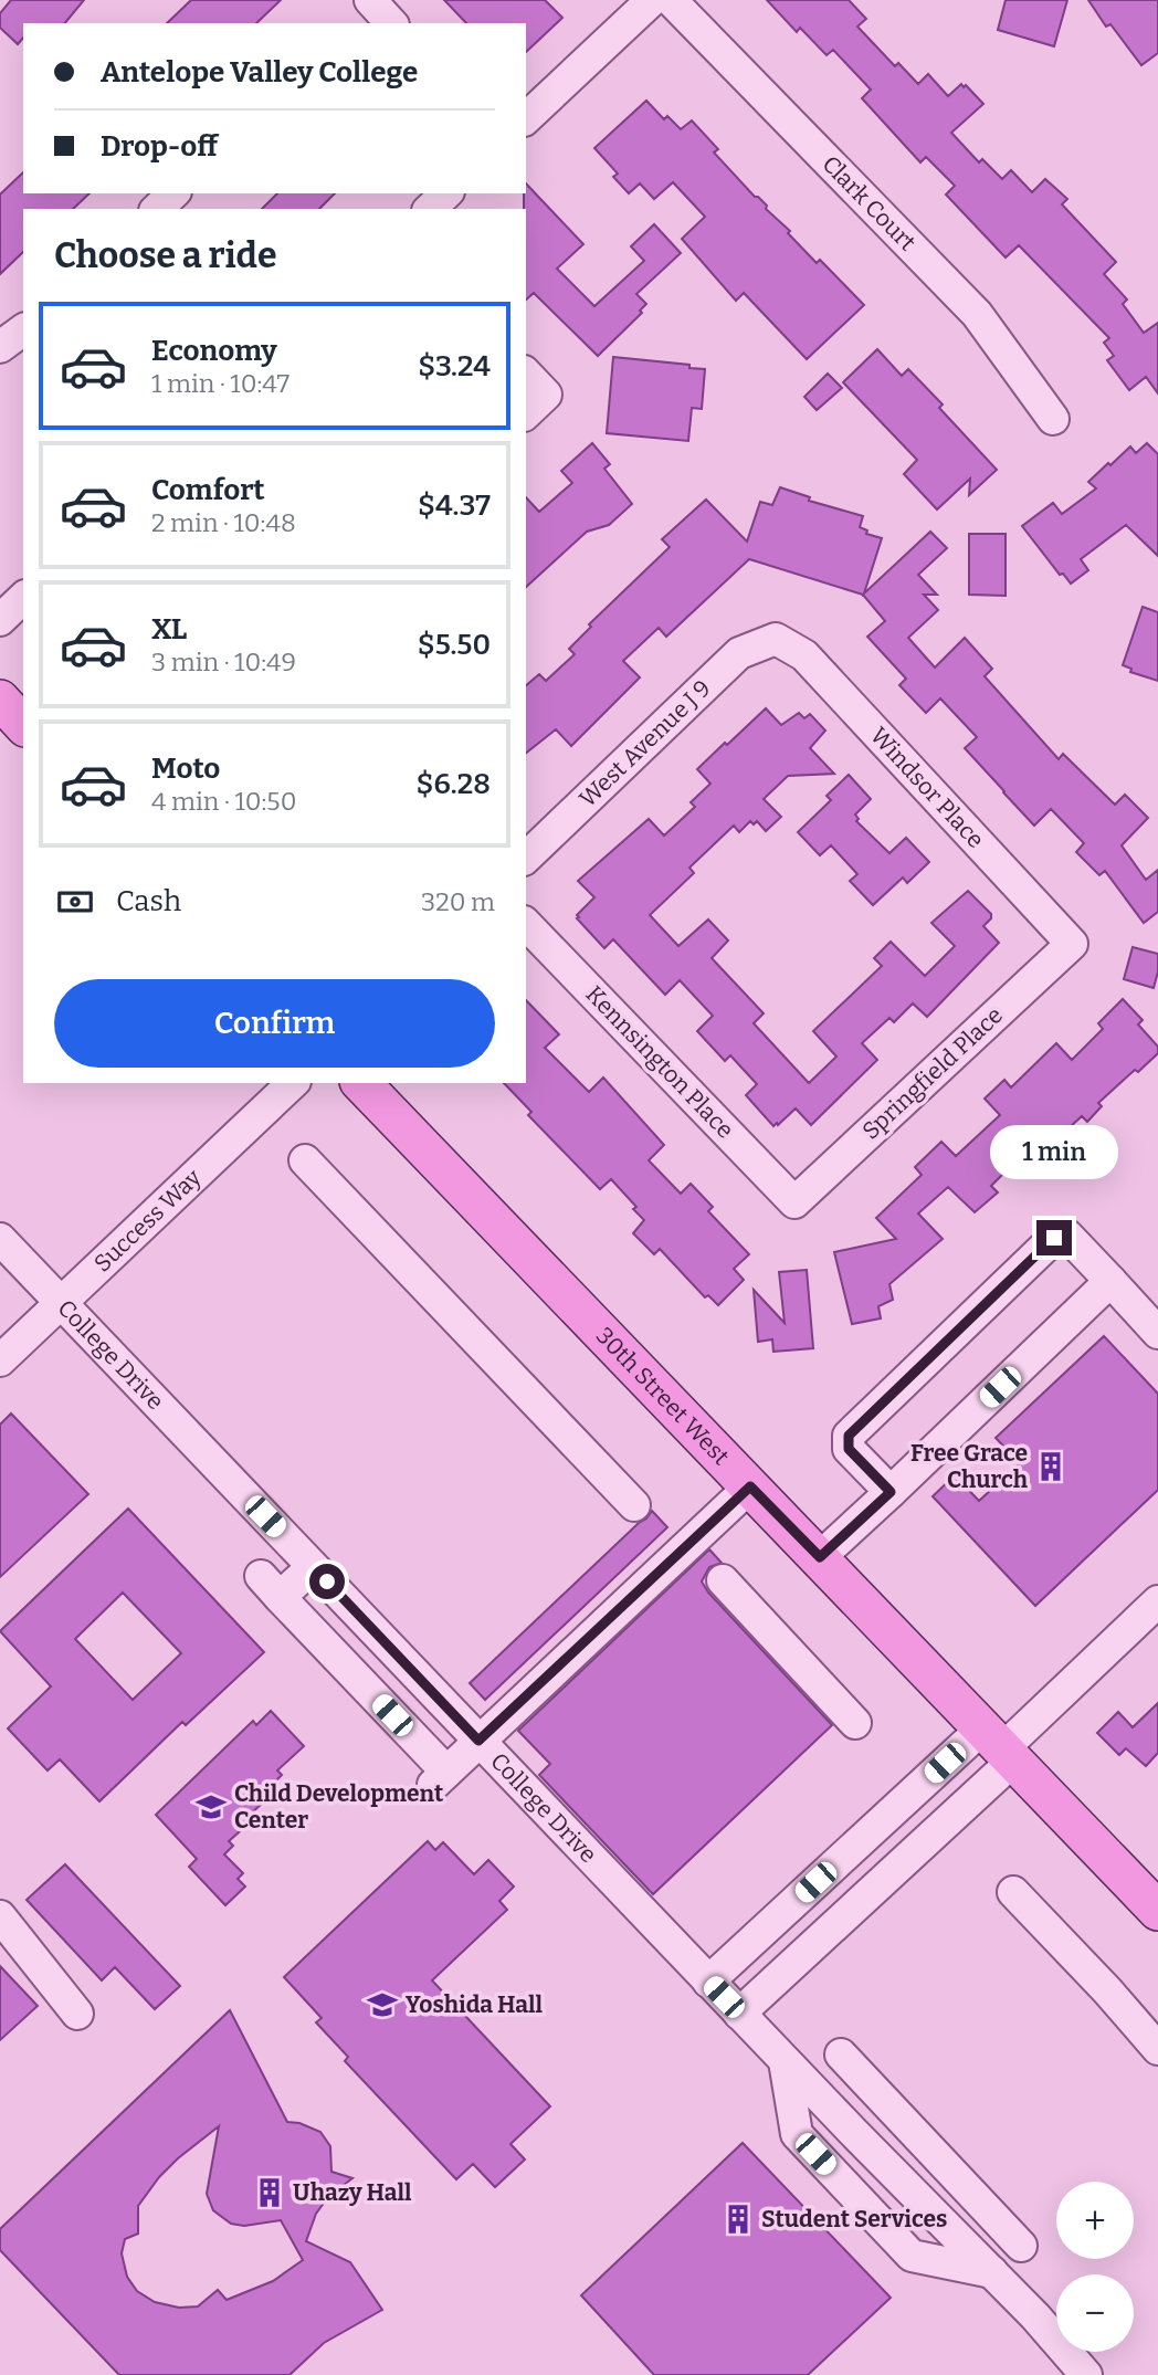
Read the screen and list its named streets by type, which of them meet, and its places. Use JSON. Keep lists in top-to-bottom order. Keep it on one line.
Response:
{"streets":{"main road":["30th Street West"],"street":["Clark Court","West Avenue J 9","Windsor Place","Kennsington Place","Springfield Place","Success Way","College Drive"]},"crossings":[["West Avenue J 9","Windsor Place"],["Windsor Place","Springfield Place"],["Kennsington Place","Springfield Place"],["Success Way","College Drive"]],"places":{"building":["Free Grace Church","Uhazy Hall","Student Services"],"school or university":["Child Development Center","Yoshida Hall"]},"page":{"banner":["Antelope Valley College","Drop-off"],"heading":"Choose a ride","list":[{"name":"Economy","note":"1 min · 10:47","value":"$3.24"},{"name":"Comfort","note":"2 min · 10:48","value":"$4.37"},{"name":"XL","note":"3 min · 10:49","value":"$5.50"},{"name":"Moto","note":"4 min · 10:50","value":"$6.28"}],"pay":["Cash","320 m"],"buttons":"Confirm","bubble":"1 min","map_buttons":["+","−"]}}
